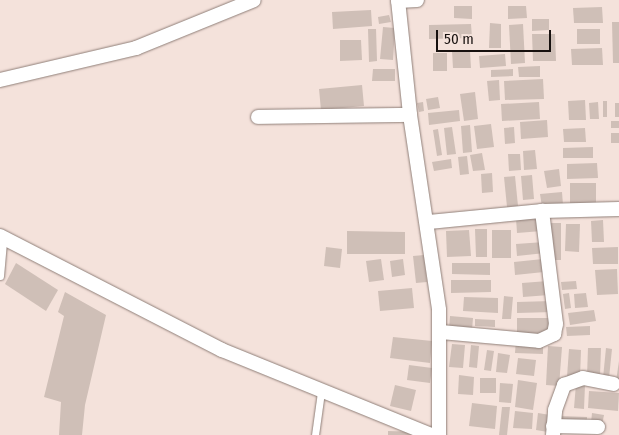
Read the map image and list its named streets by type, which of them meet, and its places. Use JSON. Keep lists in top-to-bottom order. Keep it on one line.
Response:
{"scale_bar":"50 m"}
